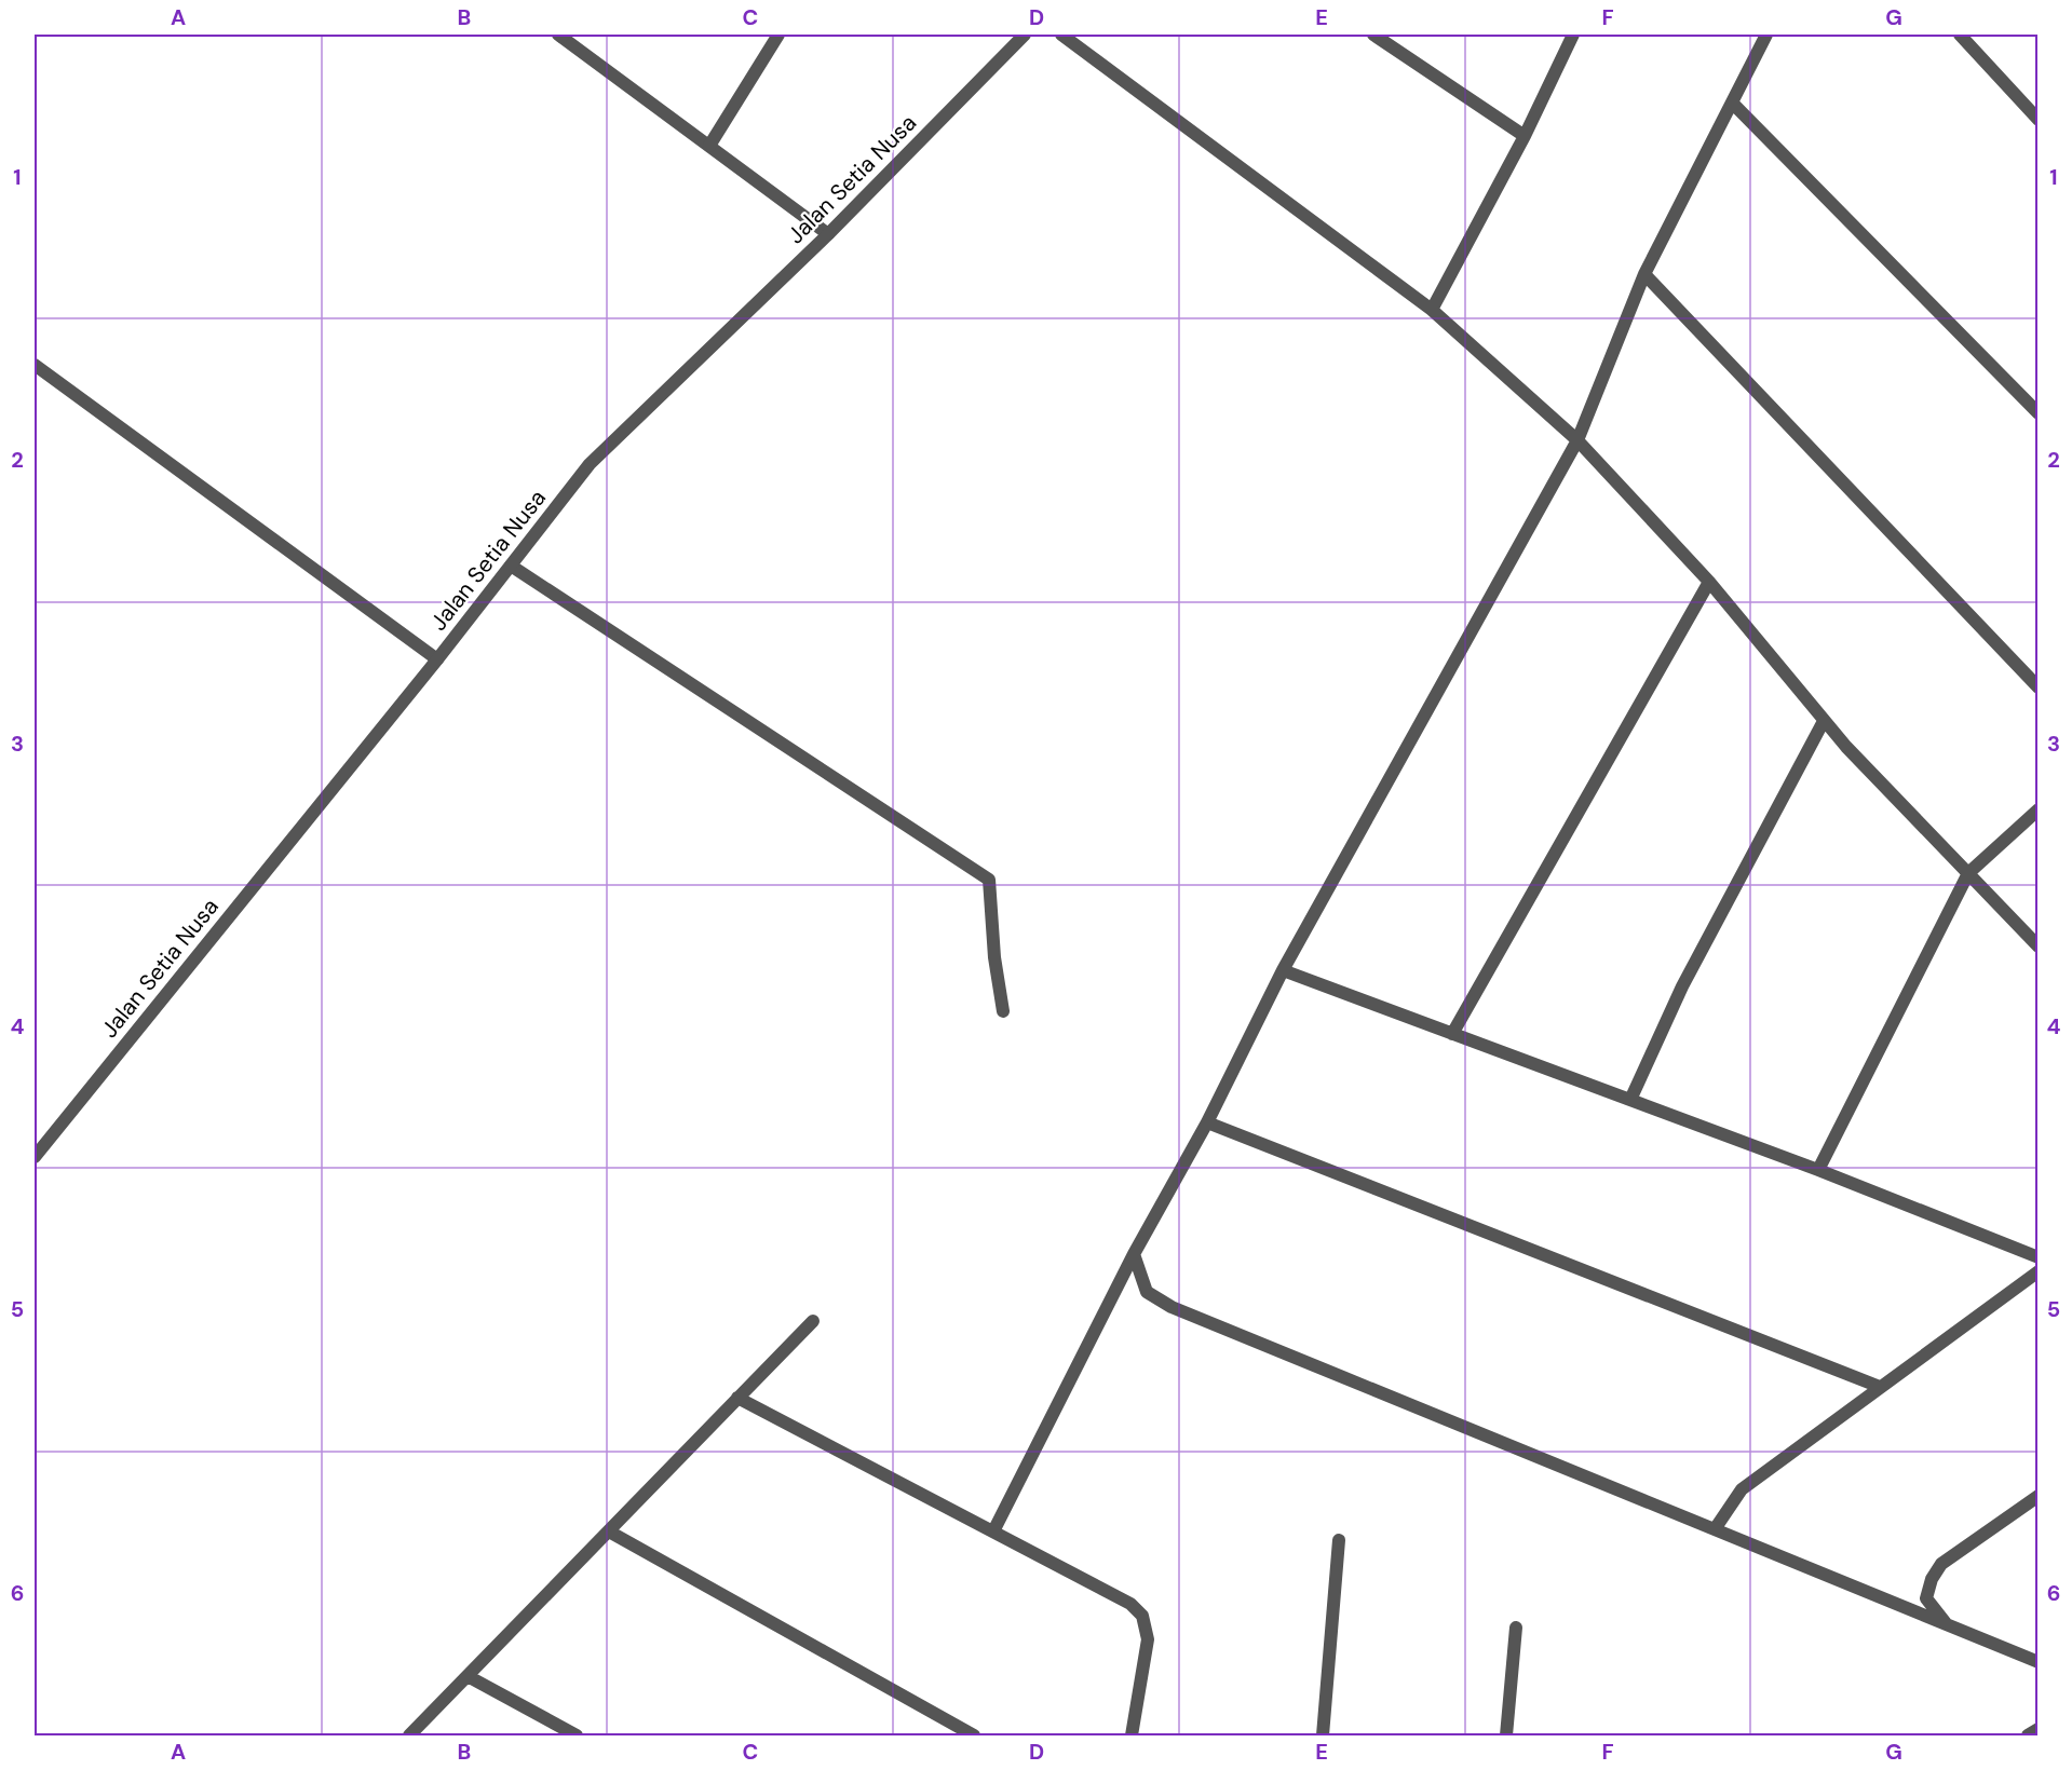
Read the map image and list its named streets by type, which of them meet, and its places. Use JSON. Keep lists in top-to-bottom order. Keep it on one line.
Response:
{"streets":{"street":["Jalan Setia Nusa"]},"grid":{"columns":["A","B","C","D","E","F","G"],"rows":["1","2","3","4","5","6"]}}
